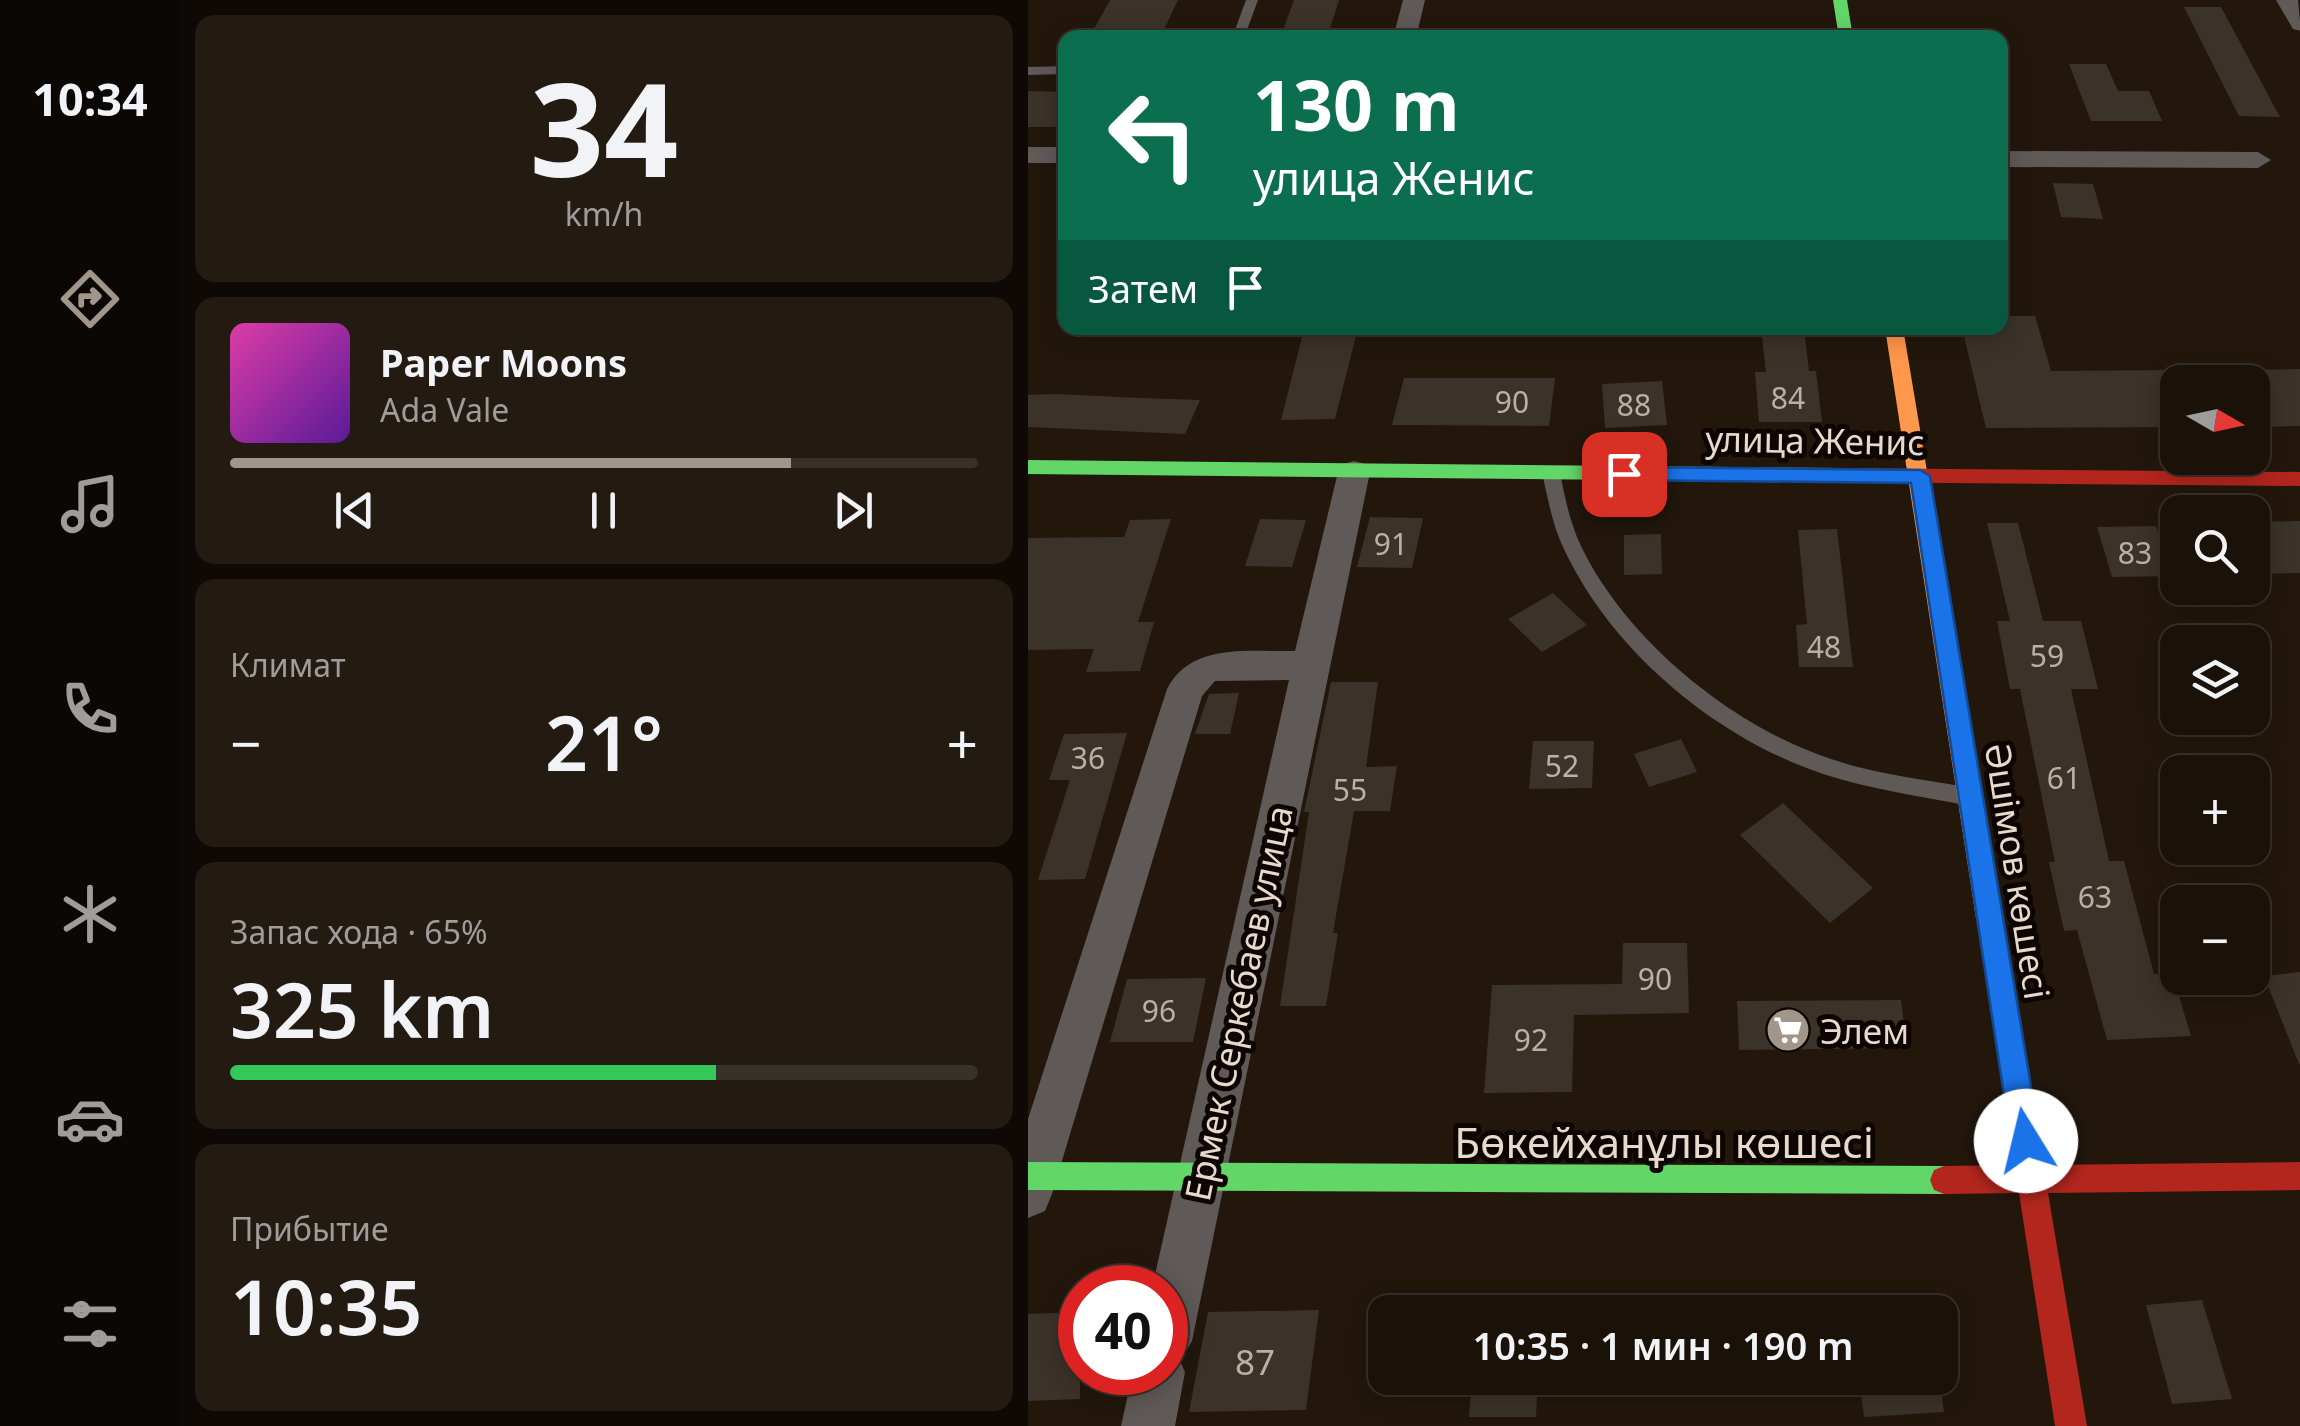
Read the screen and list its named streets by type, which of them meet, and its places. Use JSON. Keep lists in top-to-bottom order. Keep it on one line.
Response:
{"streets":{"street":["улица Женис","Әшімов көшесі","Ермек Серкебаев улица","Бөкейханұлы көшесі"]},"crossings":[["улица Женис","Әшімов көшесі"],["улица Женис","Ермек Серкебаев улица"],["Әшімов көшесі","Бөкейханұлы көшесі"],["Ермек Серкебаев улица","Бөкейханұлы көшесі"]],"places":{"supermarket":["Элем"]},"house_numbers":["84","90","88","91","83","48","59","36","52","61","55","63","90","96","92","87"],"north":"right","page":{"tabs":"10:34","tile":[["34","km/h"],"Климат",["Запас хода · 65%","325 km"],["Прибытие","10:35"]],"turn":["130 m","улица Женис"],"then":"Затем","song":["Paper Moons","Ada Vale"],"map_buttons":["+","−"],"heat":["−","21°","+"],"limit":"40","trip":"10:35 · 1 мин · 190 m"}}
